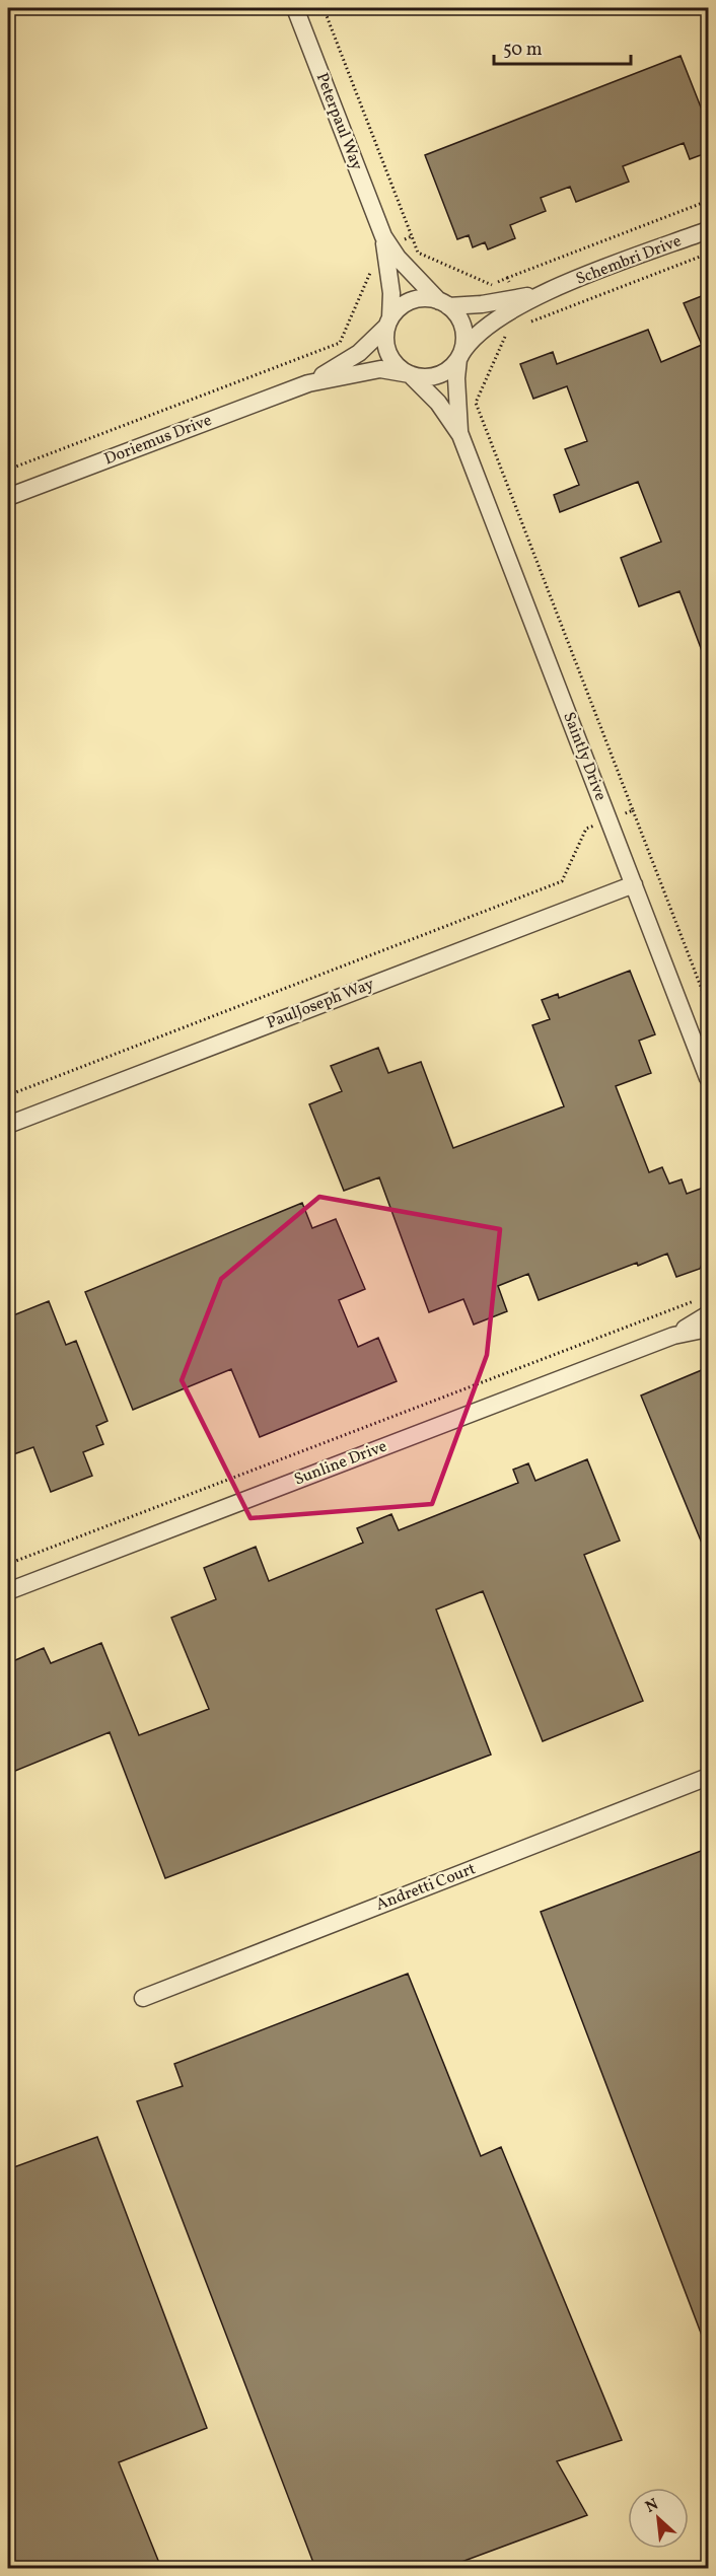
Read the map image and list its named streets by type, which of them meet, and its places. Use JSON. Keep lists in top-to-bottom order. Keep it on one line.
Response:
{"streets":{"street":["Peterpaul Way","Schembri Drive","Doriemus Drive","Saintly Drive","PaulJoseph Way","Sunline Drive","Andretti Court"]},"crossings":[["Peterpaul Way","Schembri Drive"],["Peterpaul Way","Doriemus Drive"],["Peterpaul Way","Saintly Drive"],["Schembri Drive","Doriemus Drive"],["Schembri Drive","Saintly Drive"],["Doriemus Drive","Saintly Drive"],["Saintly Drive","PaulJoseph Way"]],"scale_bar":"50 m","north":"top left"}
